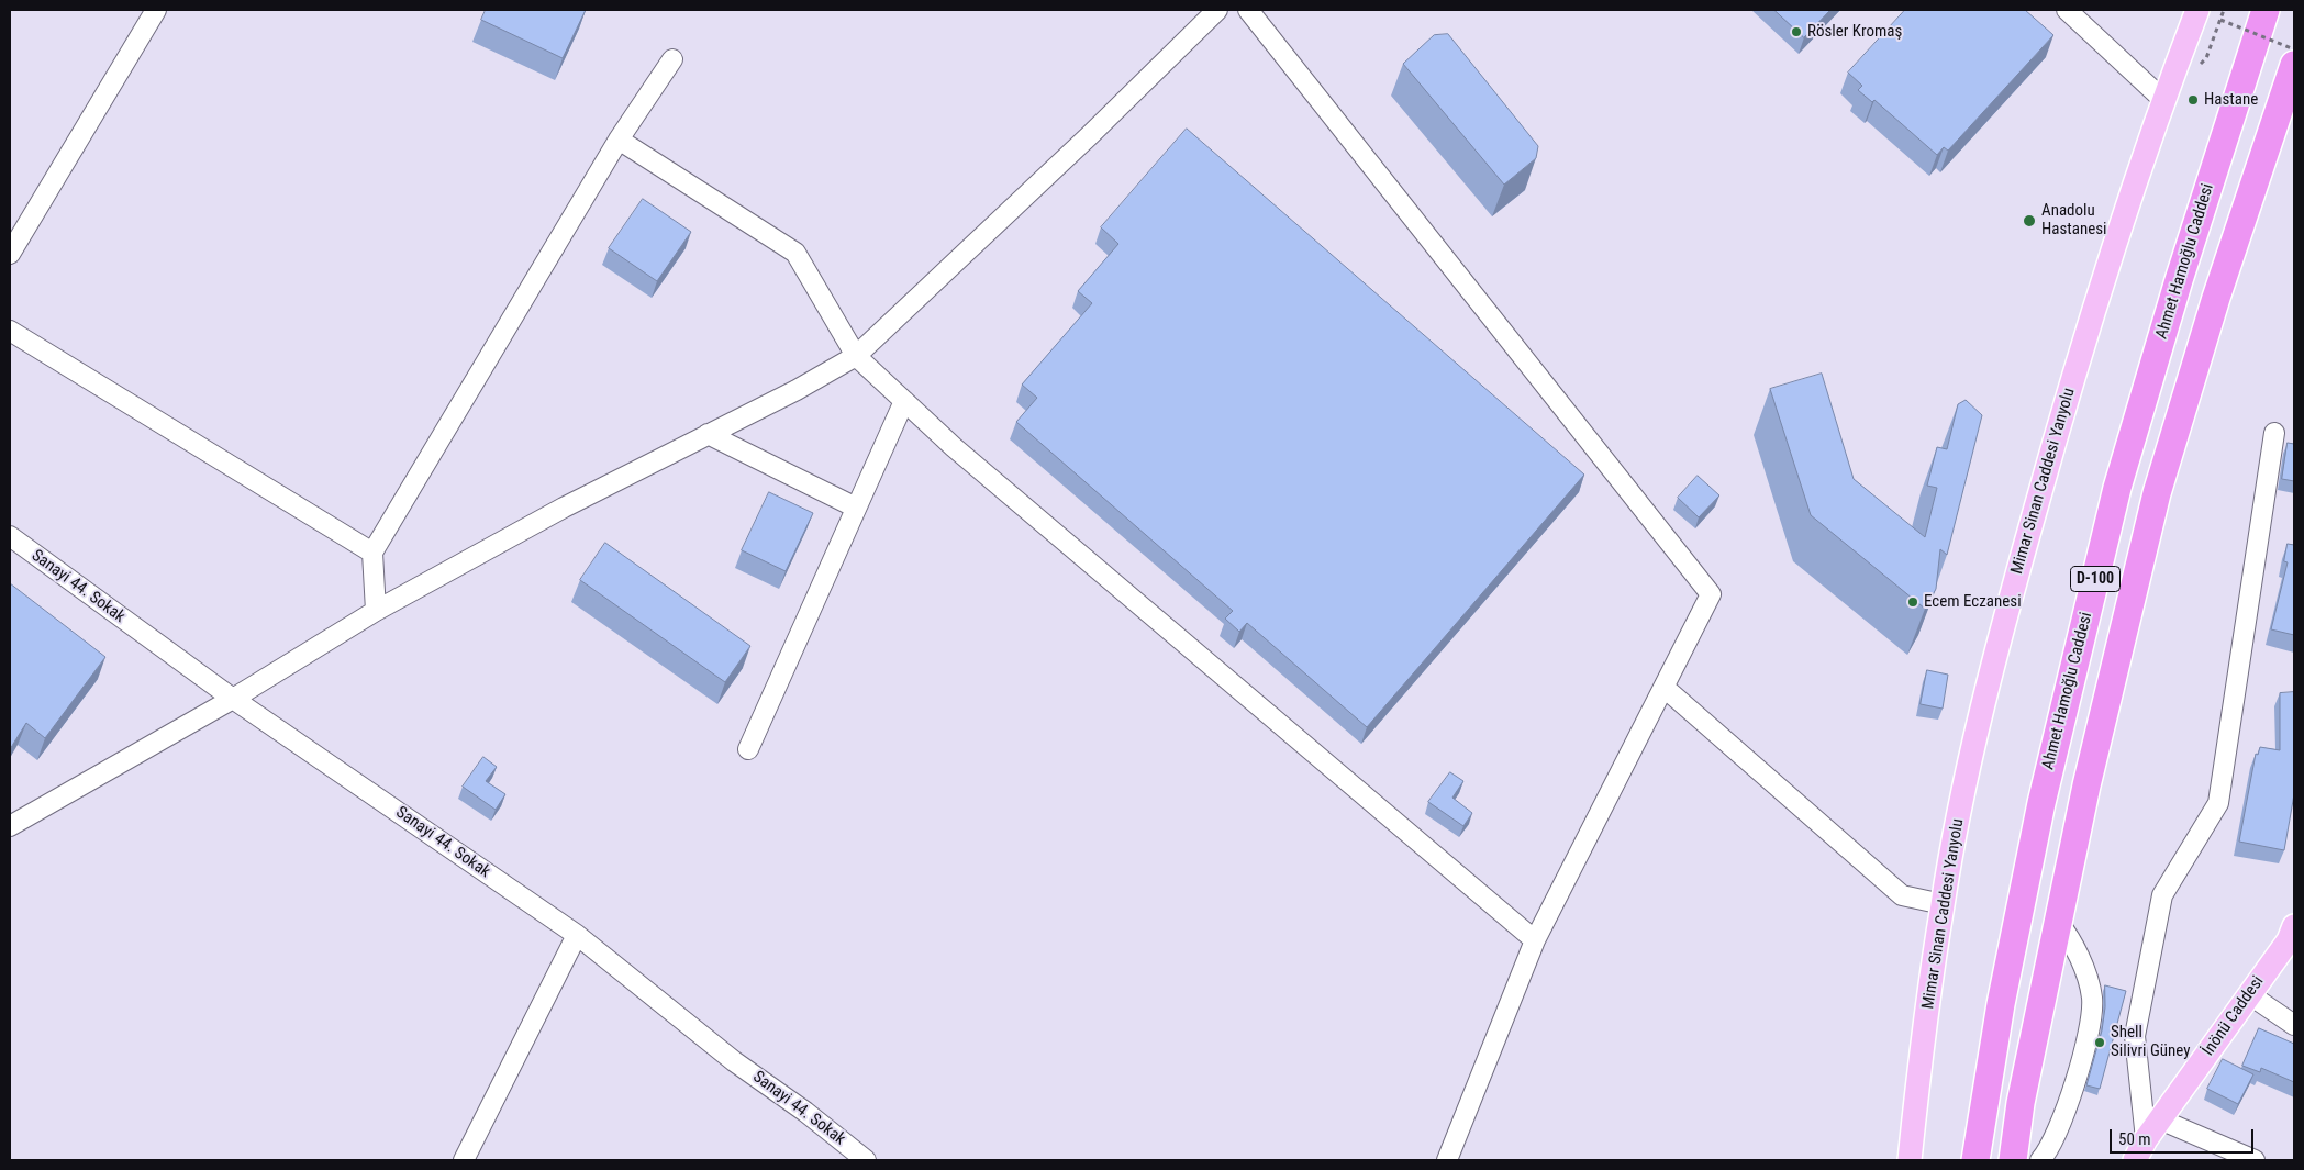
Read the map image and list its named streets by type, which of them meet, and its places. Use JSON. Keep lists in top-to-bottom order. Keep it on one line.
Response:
{"streets":{"highway":["Ahmet Hamoğlu Caddesi","D-100"],"main road":["Mimar Sinan Caddesi Yanyolu","İnönü Caddesi"],"street":["Sanayi 44. Sokak"]},"places":["Rösler Kromaş","Hastane","Anadolu Hastanesi","Ecem Eczanesi","Shell Silivri Güney"],"scale_bar":"50 m"}
